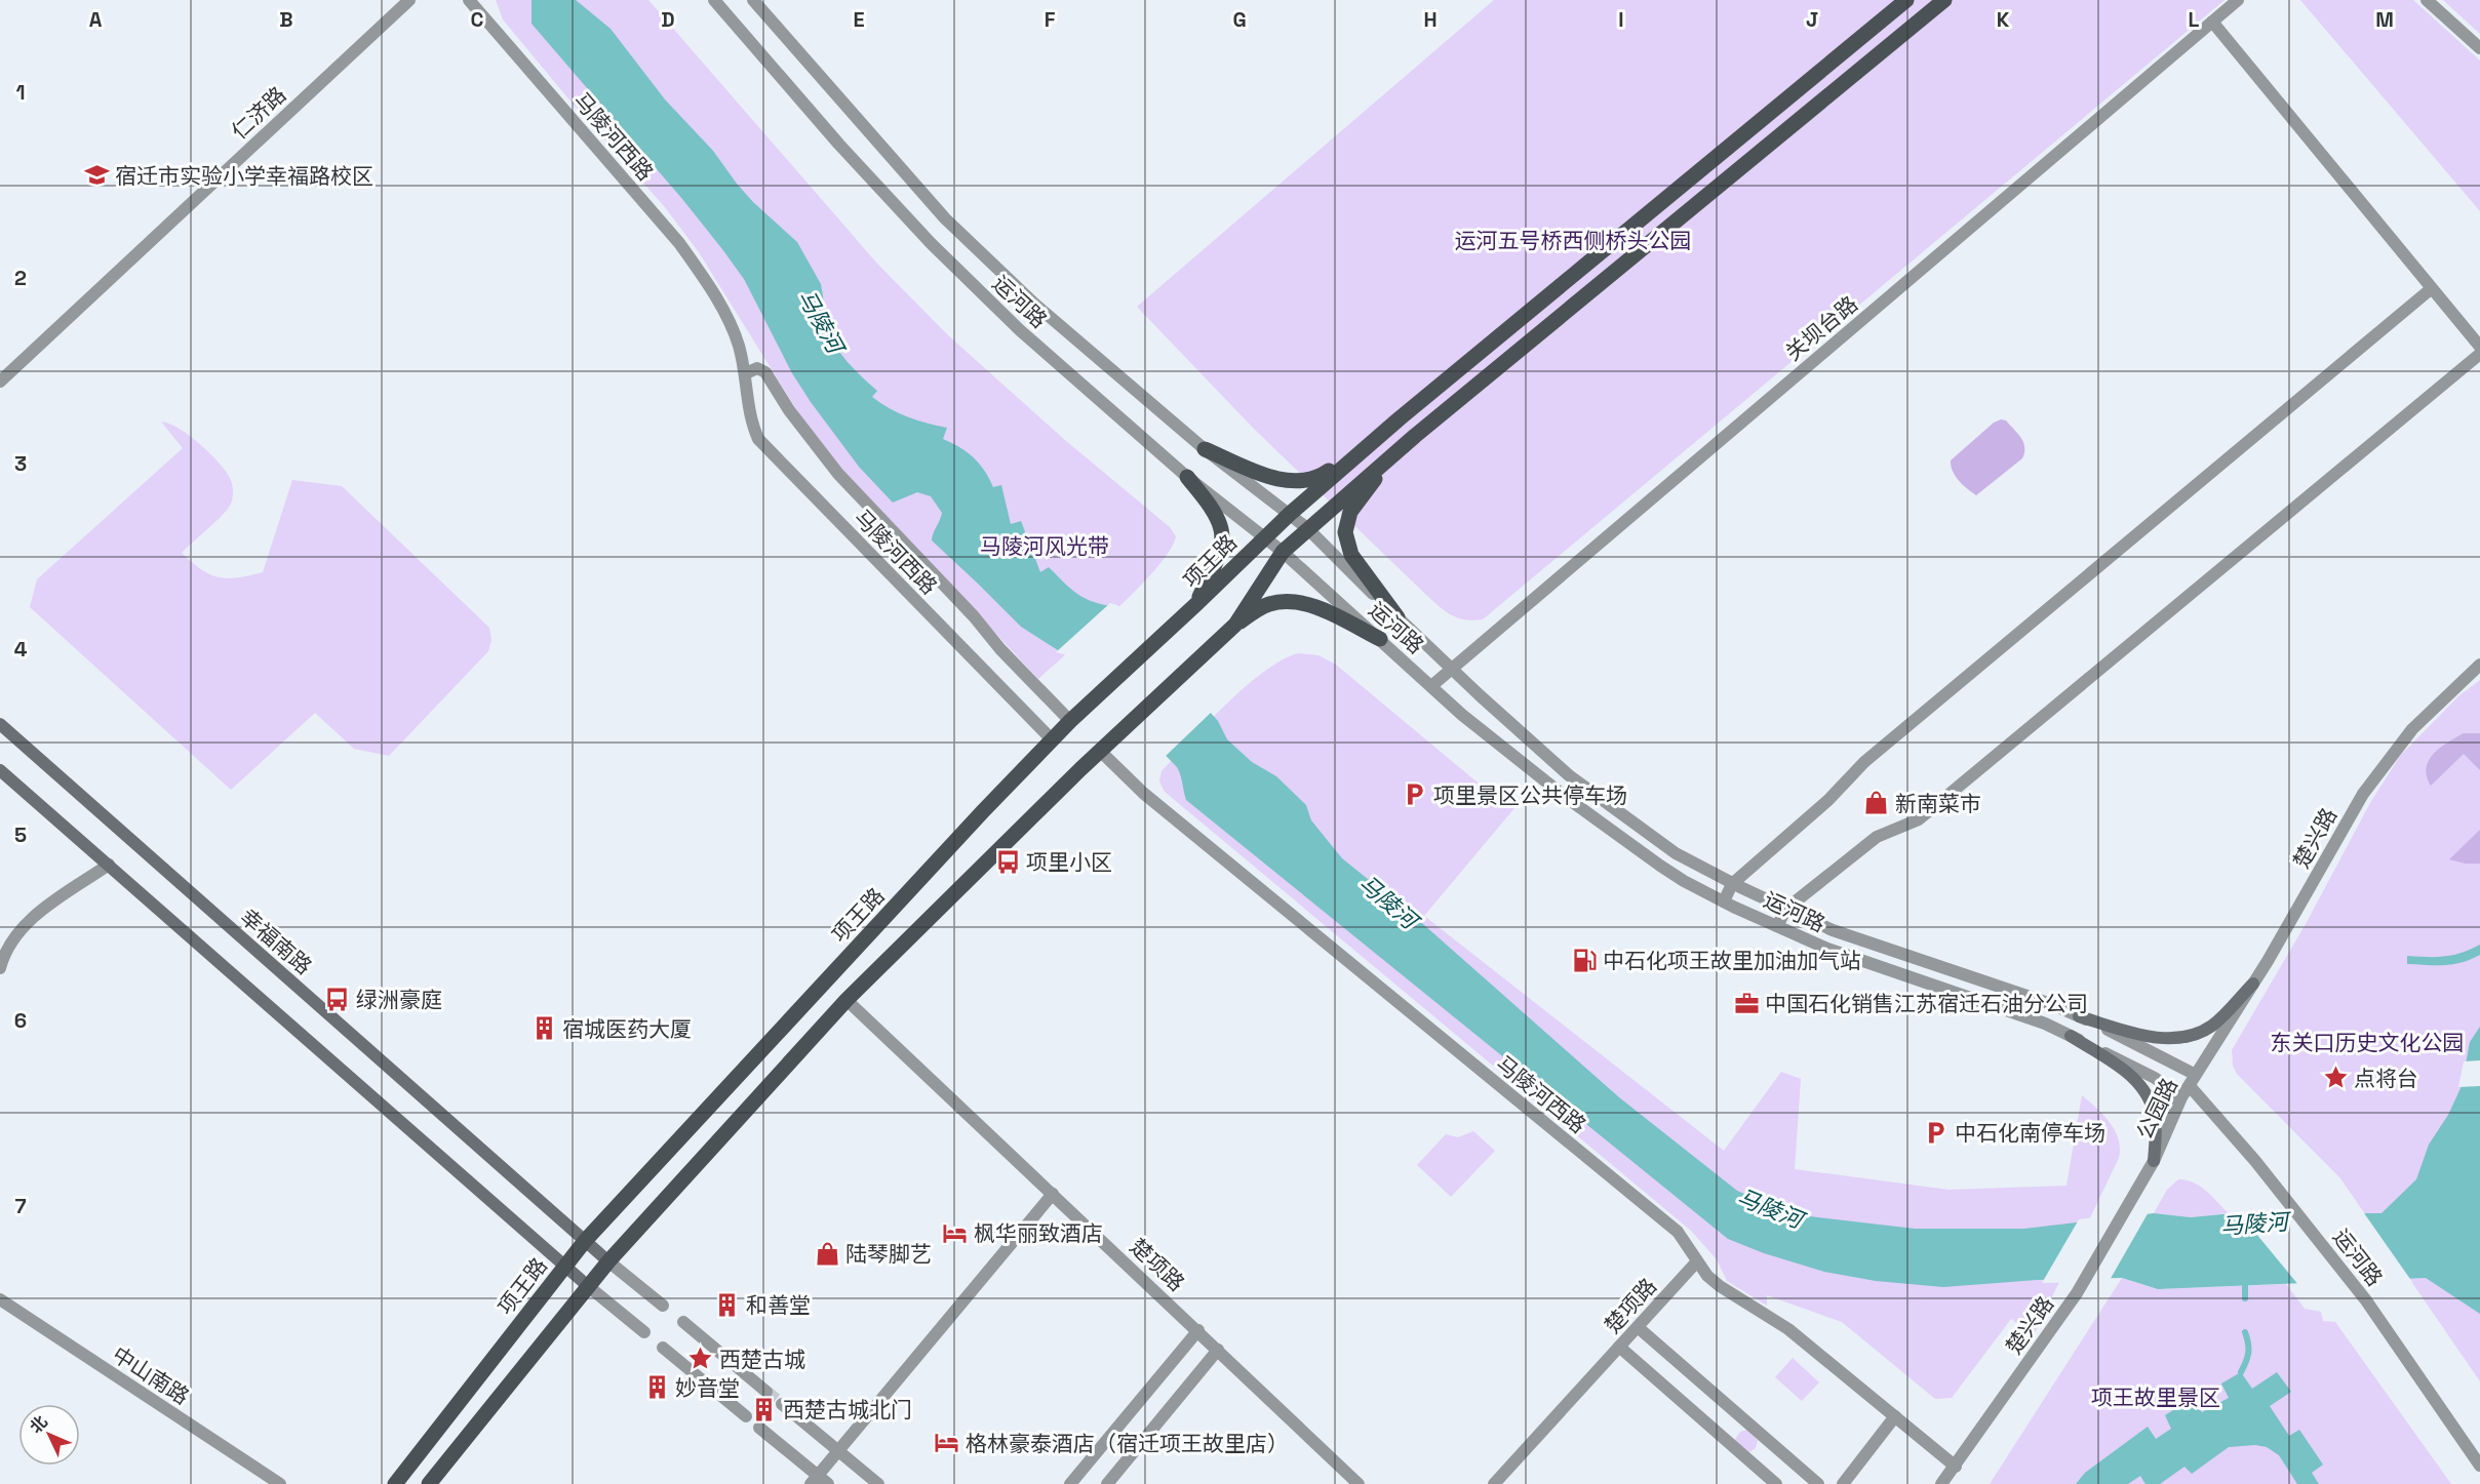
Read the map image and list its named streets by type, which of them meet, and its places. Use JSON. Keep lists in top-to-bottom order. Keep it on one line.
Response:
{"streets":{"main road":["项王路","幸福南路"],"street":["仁济路","马陵河西路","运河路","关坝台路","楚兴路","公园路","楚项路","中山南路"]},"crossings":[["马陵河西路","项王路"],["马陵河西路","楚兴路"],["马陵河西路","楚项路"],["运河路","关坝台路"],["运河路","项王路"],["运河路","公园路"],["项王路","幸福南路"],["楚兴路","公园路"]],"water":["马陵河"],"parks":["运河五号桥西侧桥头公园","马陵河风光带","东关口历史文化公园","项王故里景区"],"places":{"school or university":["宿迁市实验小学幸福路校区"],"parking":["项里景区公共停车场","中石化南停车场"],"shop":["新南菜市","陆琴脚艺"],"bus stop":["项里小区","绿洲豪庭"],"fuel station":["中石化项王故里加油加气站"],"office":["中国石化销售江苏宿迁石油分公司"],"building":["宿城医药大厦","和善堂","妙音堂","西楚古城北门"],"place":["点将台","西楚古城"],"hotel":["枫华丽致酒店","格林豪泰酒店（宿迁项王故里店）"]},"north":"top left","grid":{"columns":["A","B","C","D","E","F","G","H","I","J","K","L","M"],"rows":["1","2","3","4","5","6","7"]}}
